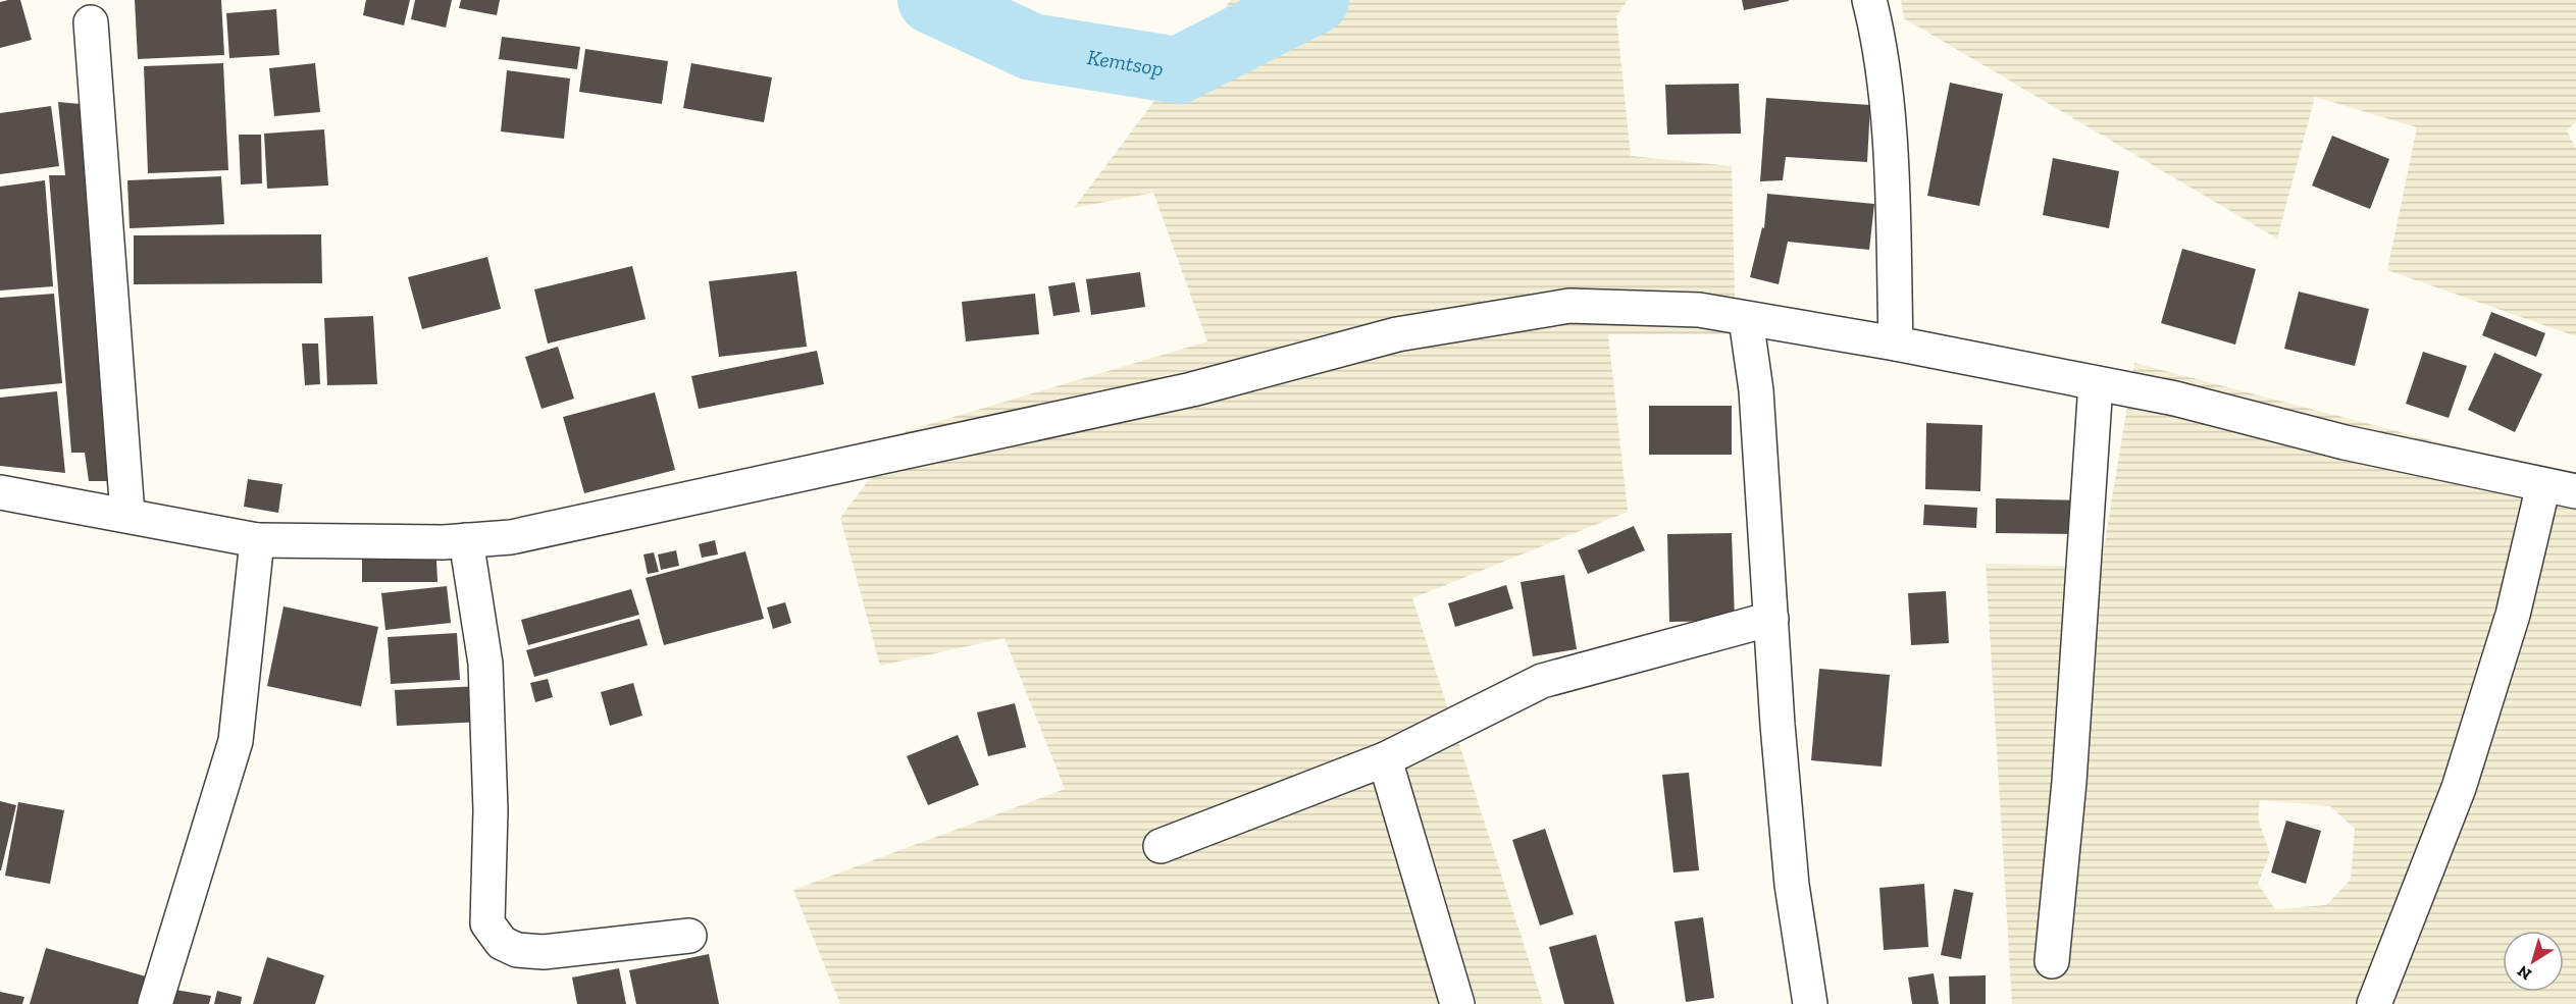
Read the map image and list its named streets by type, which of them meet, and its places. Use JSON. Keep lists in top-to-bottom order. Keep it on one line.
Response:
{"water":["Kemtsop"],"north":"bottom left"}
